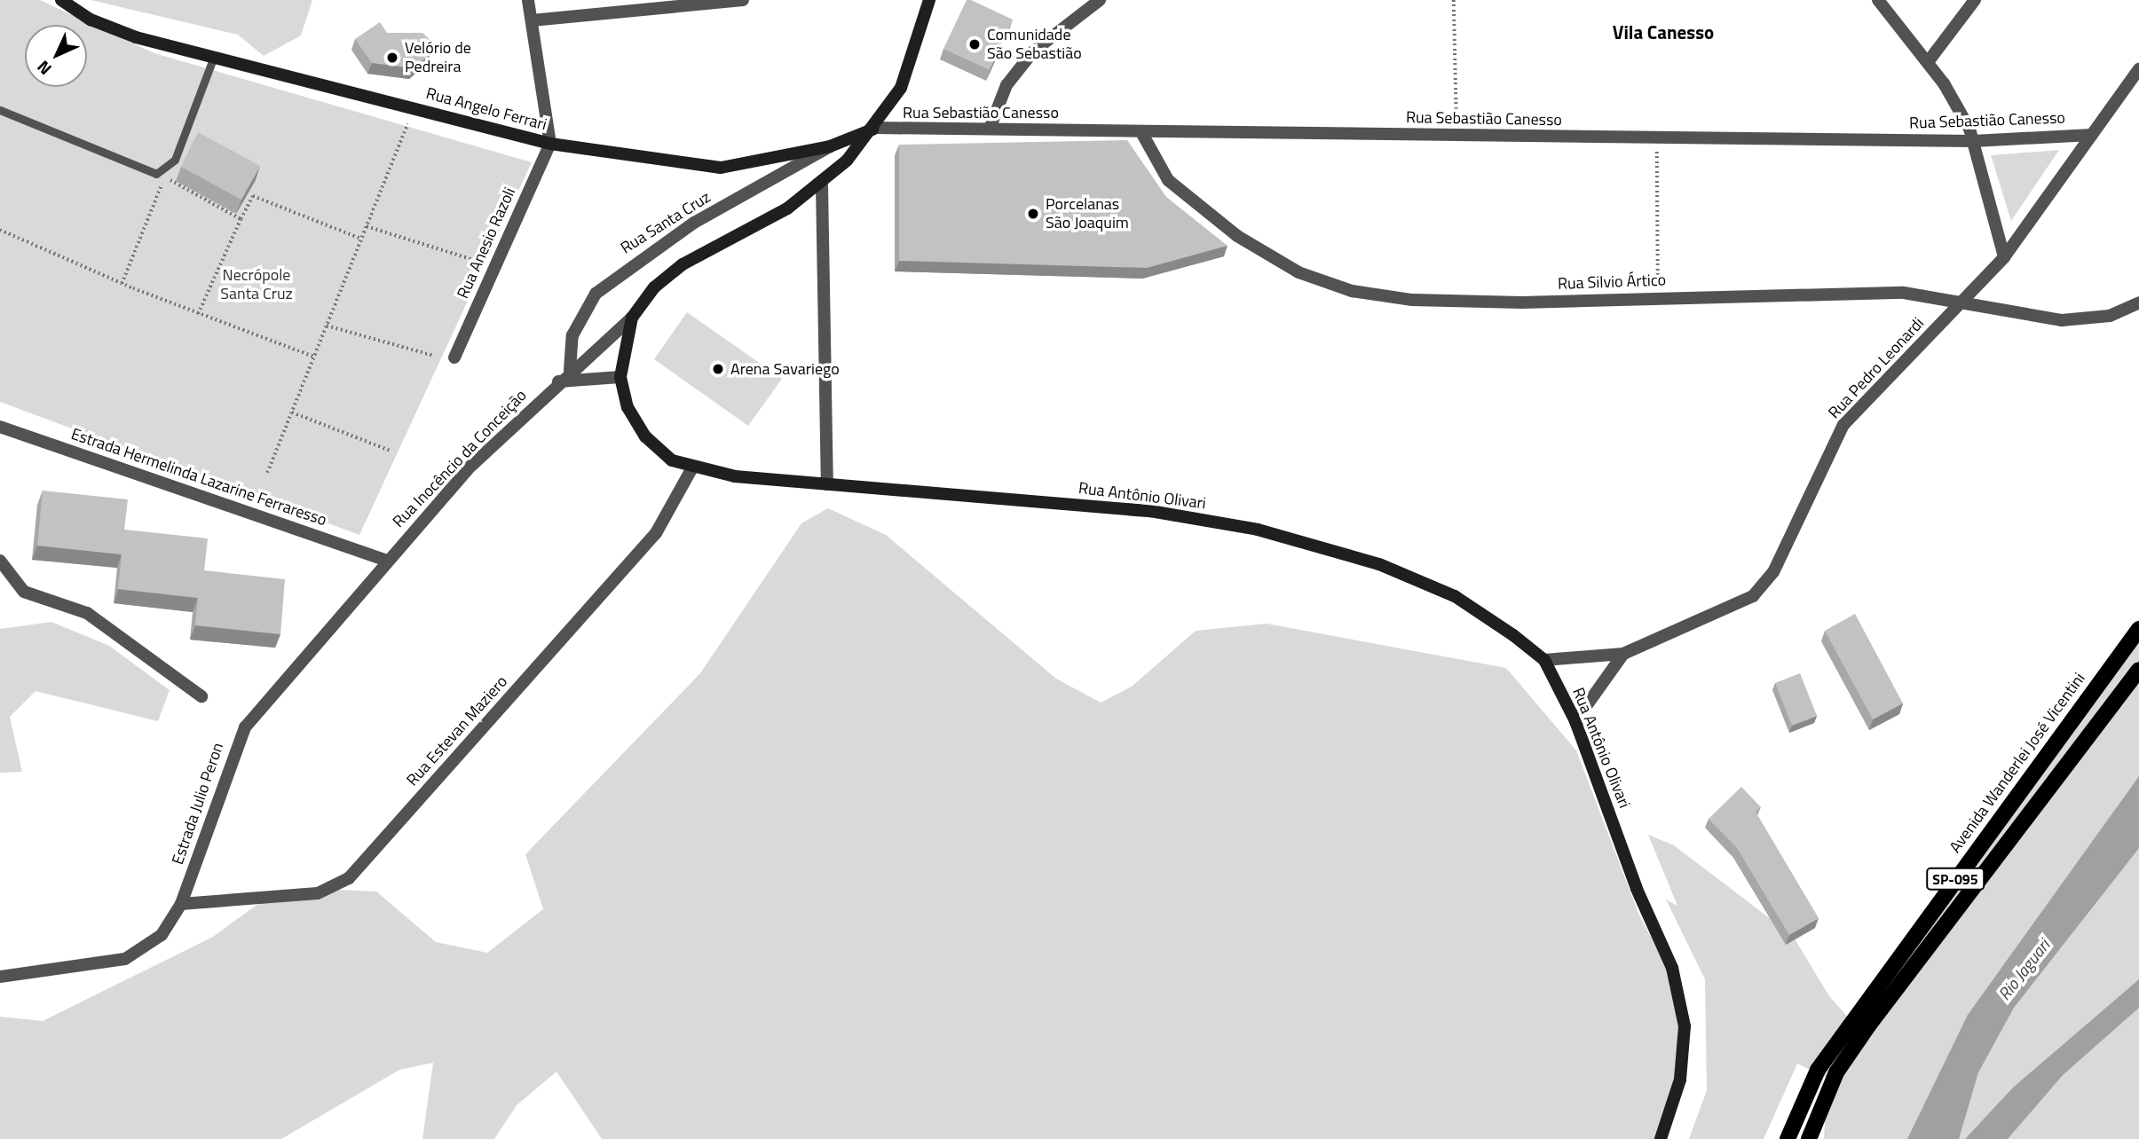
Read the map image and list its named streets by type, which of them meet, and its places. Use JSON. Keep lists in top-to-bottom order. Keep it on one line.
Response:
{"streets":{"main road":["Avenida Wanderlei José Vicentini","SP-095"],"street":["Rua Angelo Ferrari","Rua Sebastião Canesso","Rua Santa Cruz","Rua Anesio Razoli","Rua Silvio Ártico","Rua Pedro Leonardi","Rua Inocêncio da Conceição","Estrada Hermelinda Lazarine Ferraresso","Rua Antônio Olivari","Rua Estevan Maziero","Estrada Julio Peron"]},"crossings":[["Rua Angelo Ferrari","Rua Sebastião Canesso"],["Rua Angelo Ferrari","Rua Santa Cruz"],["Rua Angelo Ferrari","Rua Anesio Razoli"],["Rua Angelo Ferrari","Rua Antônio Olivari"],["Rua Sebastião Canesso","Rua Silvio Ártico"],["Rua Sebastião Canesso","Rua Pedro Leonardi"],["Rua Sebastião Canesso","Rua Antônio Olivari"],["Rua Santa Cruz","Rua Inocêncio da Conceição"],["Rua Silvio Ártico","Rua Pedro Leonardi"],["Rua Pedro Leonardi","Rua Antônio Olivari"],["Rua Inocêncio da Conceição","Estrada Hermelinda Lazarine Ferraresso"],["Rua Inocêncio da Conceição","Rua Antônio Olivari"],["Rua Inocêncio da Conceição","Estrada Julio Peron"],["Estrada Hermelinda Lazarine Ferraresso","Estrada Julio Peron"],["Rua Antônio Olivari","Rua Estevan Maziero"],["Rua Estevan Maziero","Estrada Julio Peron"]],"districts":["Vila Canesso"],"water":["Rio Jaguari"],"parks":["Necrópole Santa Cruz"],"places":["Comunidade São Sebastião","Velório de Pedreira","Porcelanas São Joaquim","Arena Savariego"],"north":"bottom left"}
